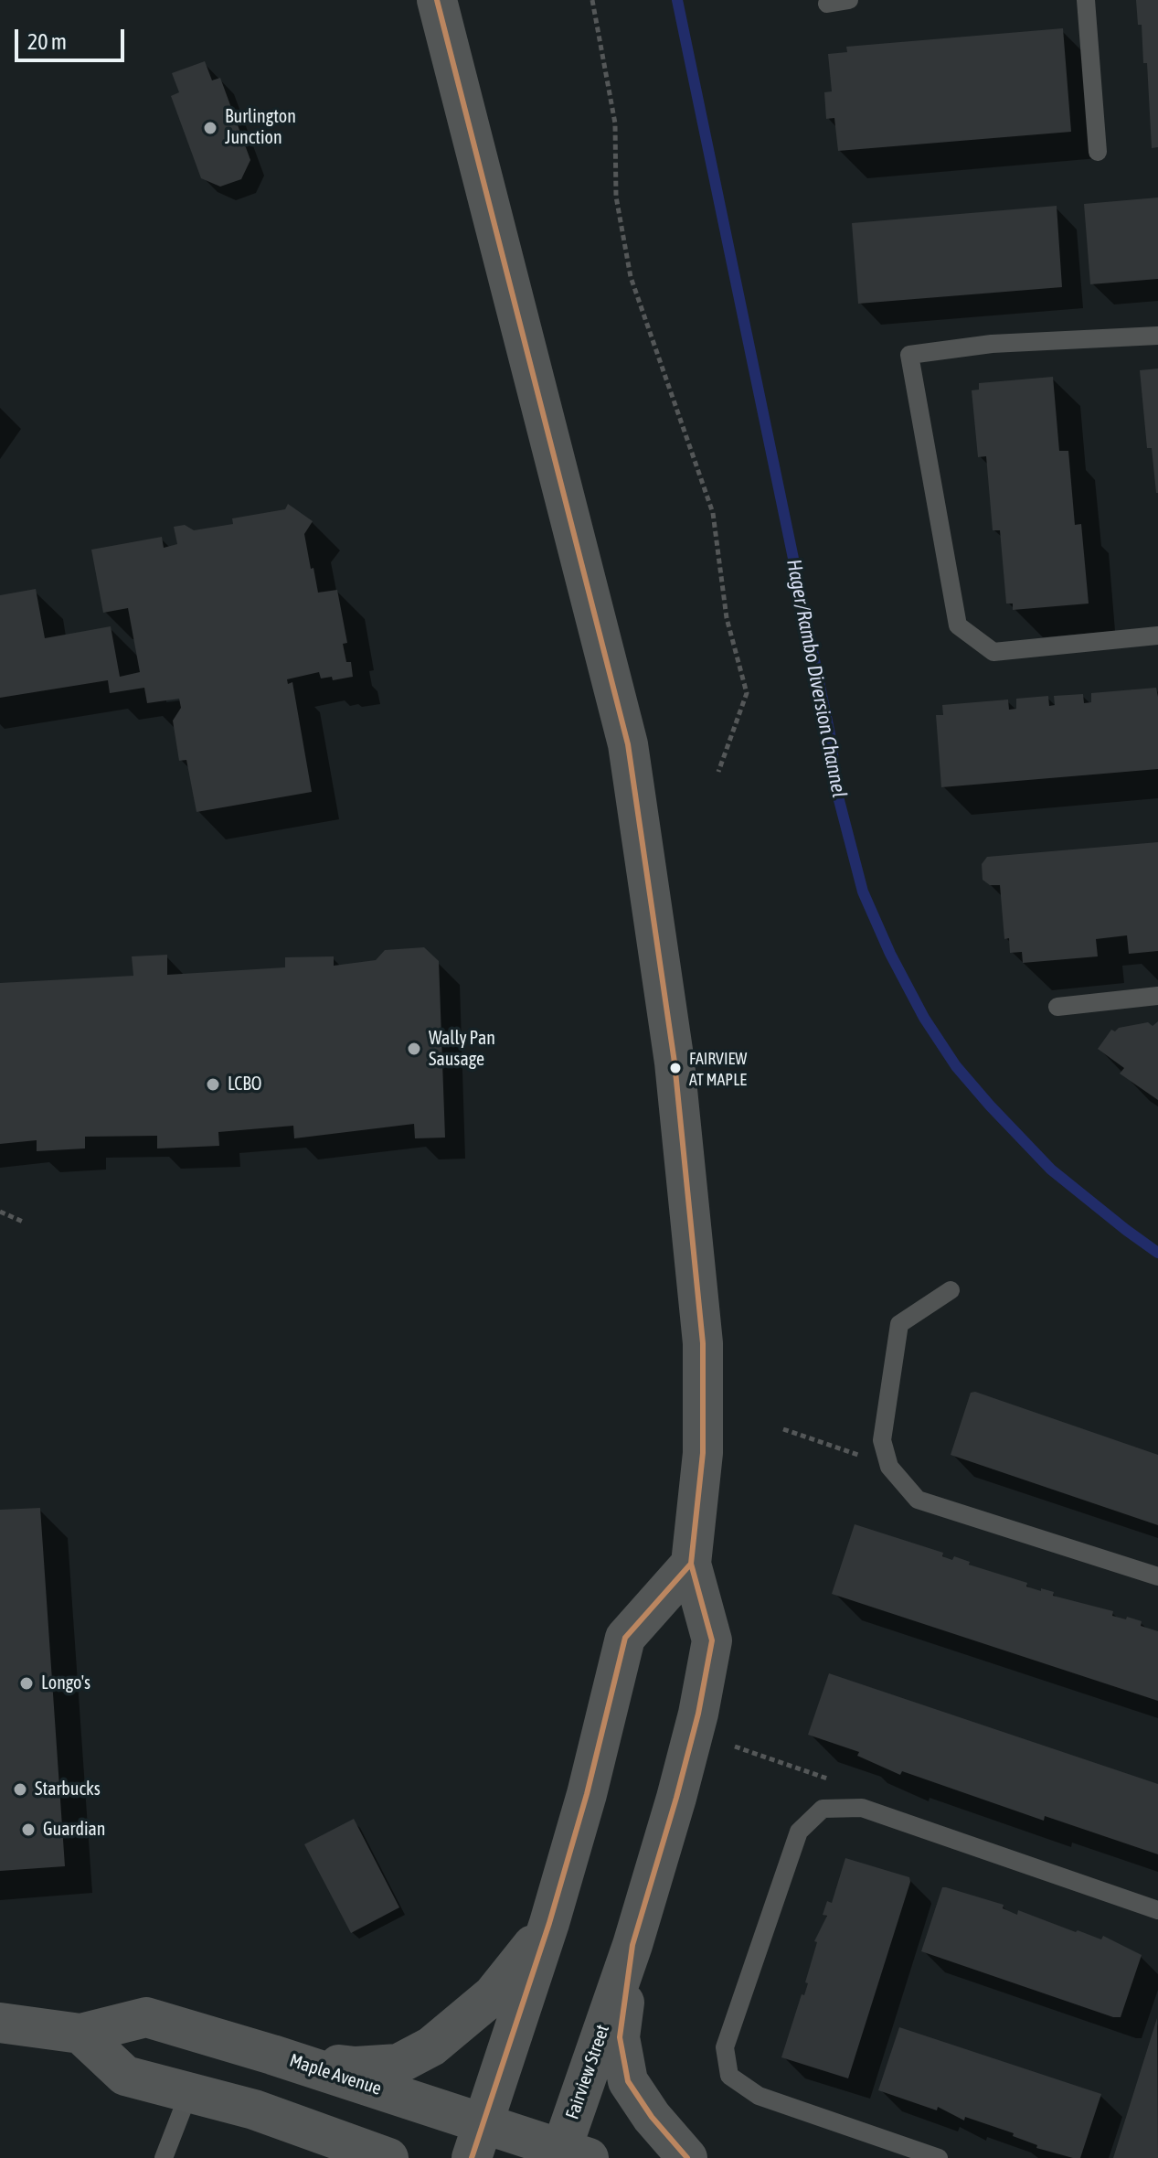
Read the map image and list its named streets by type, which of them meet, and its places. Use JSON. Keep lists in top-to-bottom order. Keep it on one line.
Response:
{"streets":{"main road":["Fairview Street","Maple Avenue"]},"crossings":[["Fairview Street","Maple Avenue"]],"water":["Hager/Rambo Diversion Channel"],"places":["Burlington Junction","Wally Pan Sausage","FAIRVIEW AT MAPLE","LCBO","Longo's","Starbucks","Guardian"],"scale_bar":"20 m"}
